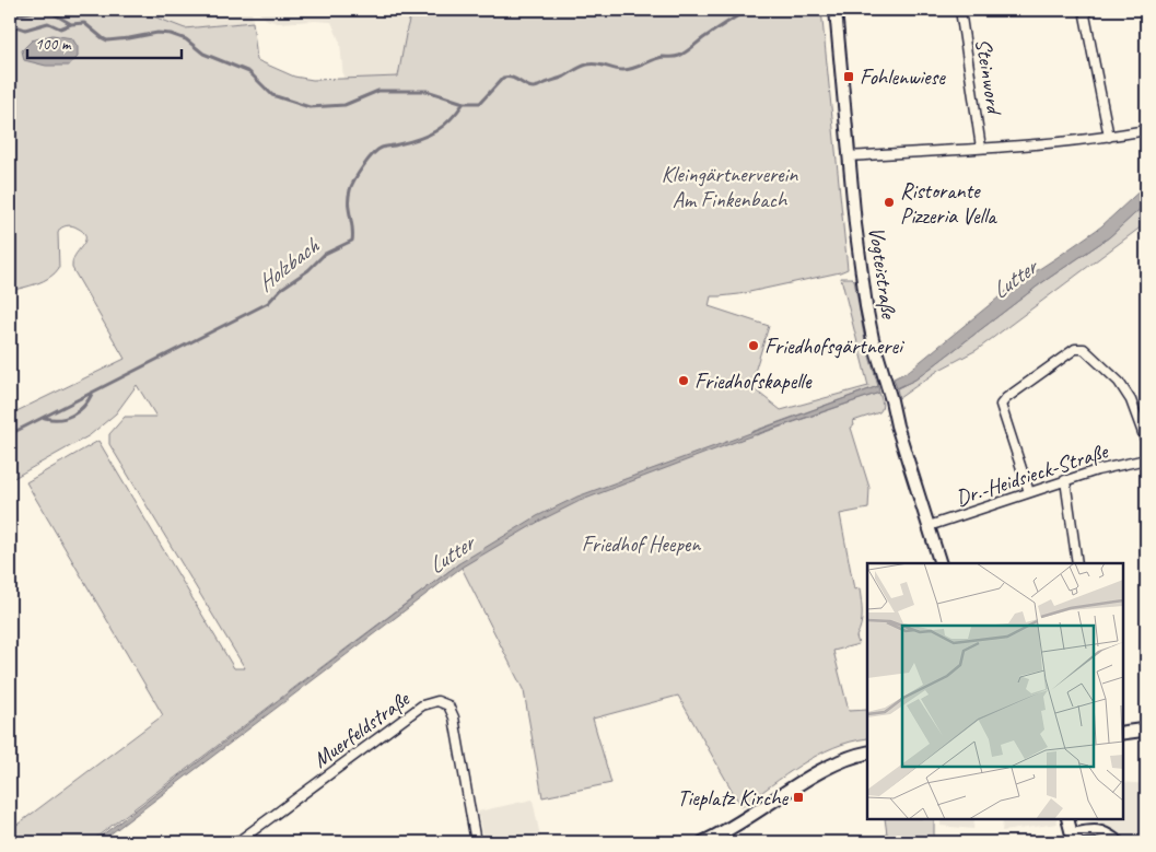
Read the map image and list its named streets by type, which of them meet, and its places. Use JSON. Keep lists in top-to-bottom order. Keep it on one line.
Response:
{"streets":{"street":["Steinword","Vogteistraße","Dr.-Heidsieck-Straße","Muerfeldstraße"]},"crossings":[["Vogteistraße","Dr.-Heidsieck-Straße"]],"water":["Holzbach","Lutter"],"parks":["Kleingärtnerverein Am Finkenbach","Friedhof Heepen"],"places":{"transit":["Fohlenwiese","Tieplatz Kirche"],"other":["Ristorante Pizzeria Vella","Friedhofsgärtnerei","Friedhofskapelle"]},"scale_bar":"100 m"}
